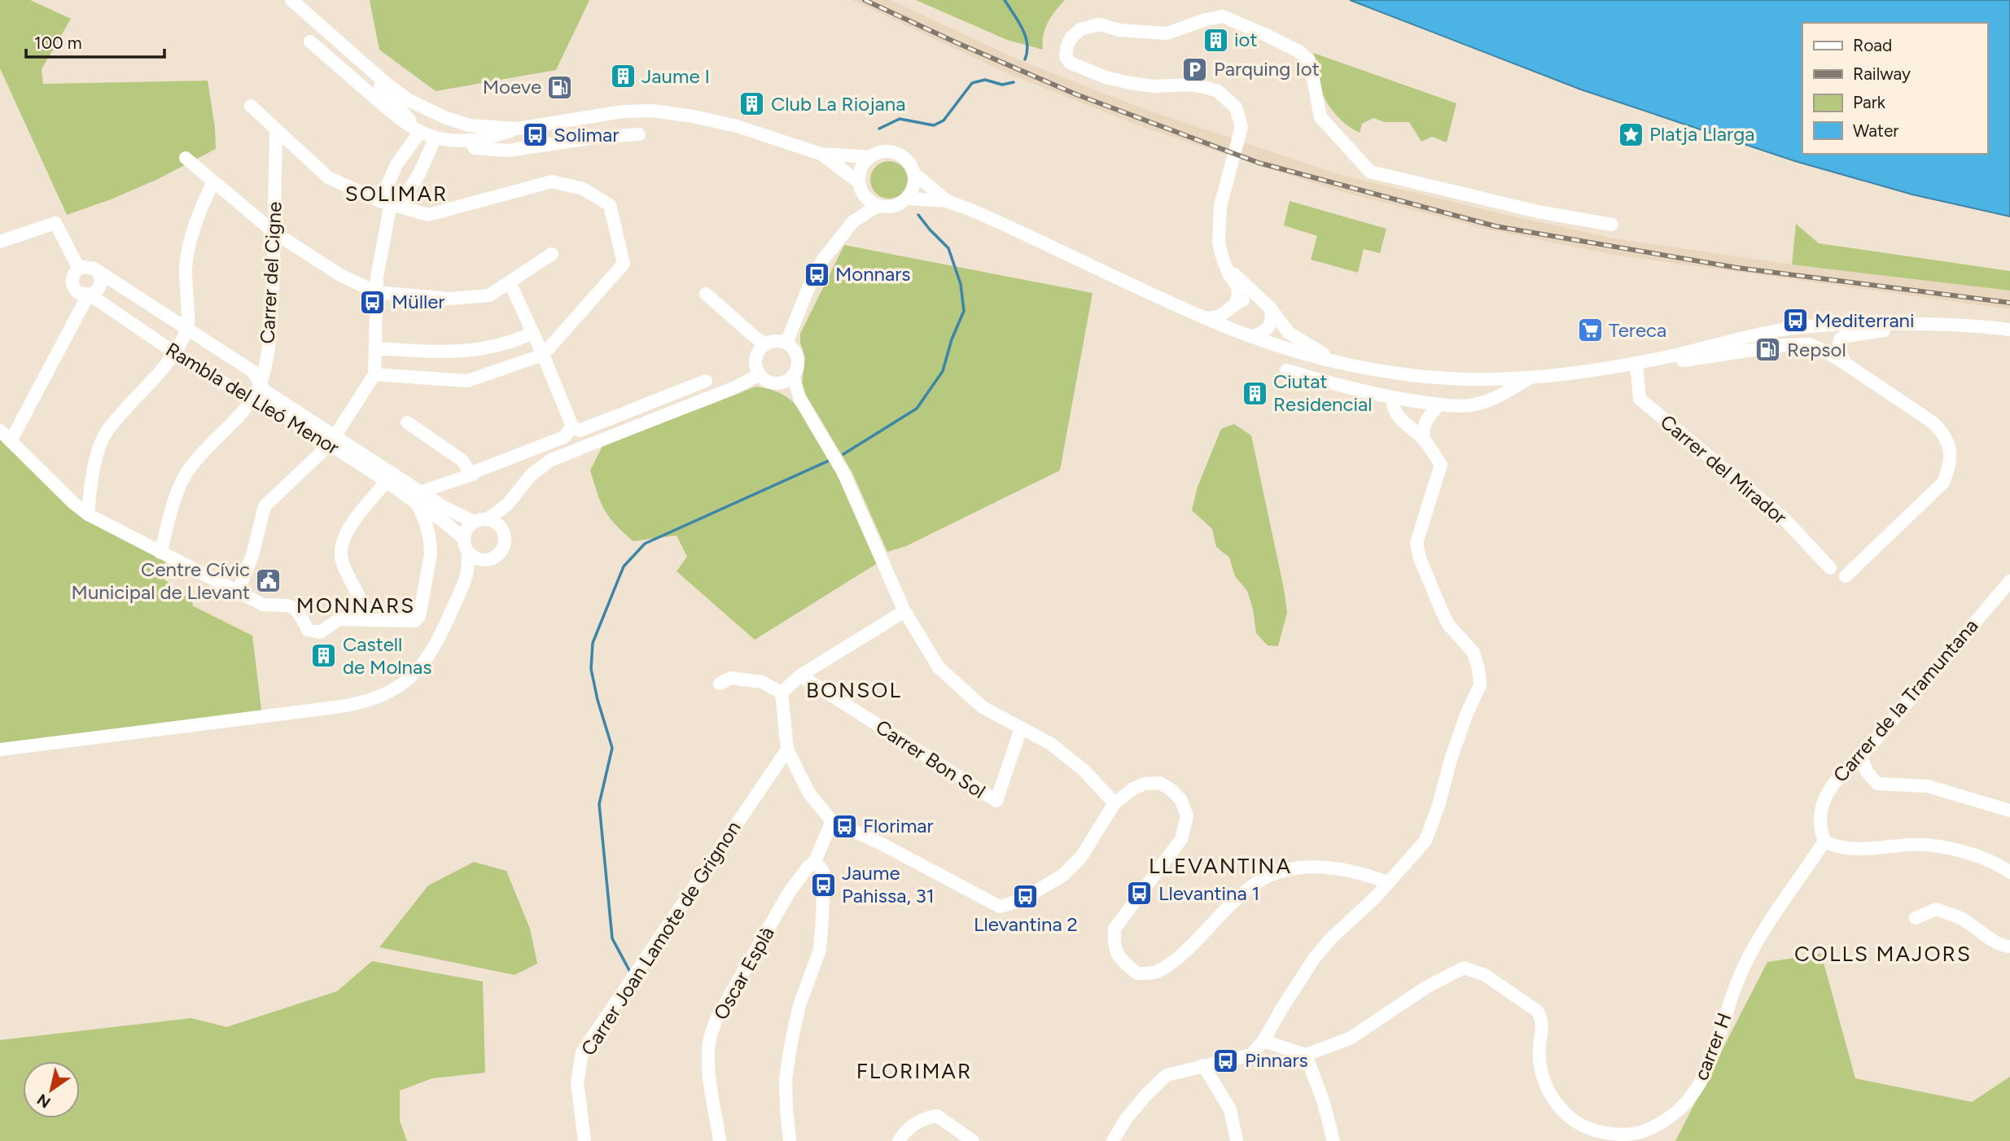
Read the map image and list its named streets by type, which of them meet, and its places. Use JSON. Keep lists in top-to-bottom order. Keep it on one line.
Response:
{"streets":{"street":["Carrer del Cigne","Rambla del Lleó Menor","Carrer del Mirador","Carrer de la Tramuntana","Carrer Bon Sol","Carrer Joan Lamote de Grignon","Oscar Esplà","carrer H"]},"crossings":[["Carrer del Cigne","Rambla del Lleó Menor"],["Carrer de la Tramuntana","carrer H"]],"districts":["SOLIMAR","MONNARS","BONSOL","LLEVANTINA","COLLS MAJORS","FLORIMAR"],"places":{"building":["iot","Jaume I","Club La Riojana","Ciutat Residencial","Castell de Molnas"],"parking":["Parquing Iot"],"fuel station":["Moeve","Repsol"],"place":["Platja Llarga"],"bus stop":["Solimar","Monnars","Müller","Mediterrani","Florimar","Jaume Pahissa, 31","Llevantina 1","Llevantina 2","Pinnars"],"supermarket":["Tereca"],"public building":["Centre Cívic Municipal de Llevant"]},"legend":["Road","Railway","Park","Water"],"scale_bar":"100 m","north":"bottom left"}
